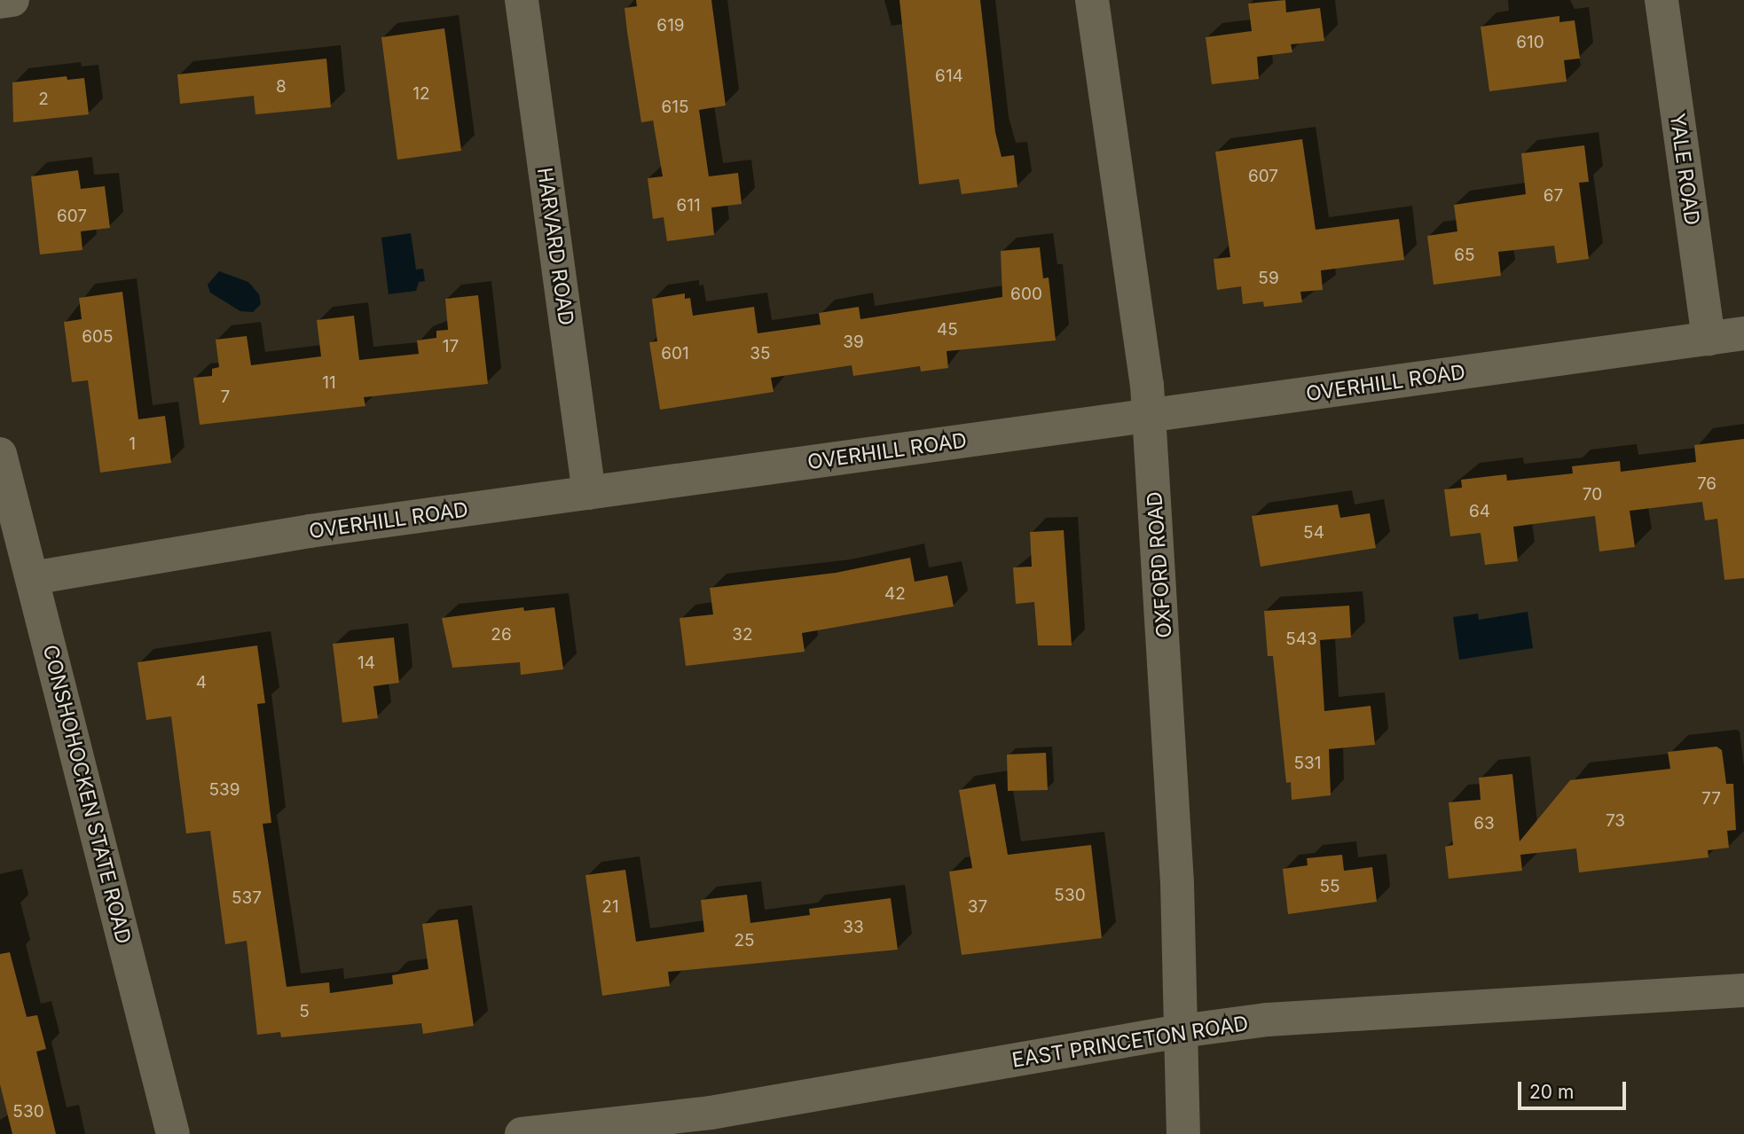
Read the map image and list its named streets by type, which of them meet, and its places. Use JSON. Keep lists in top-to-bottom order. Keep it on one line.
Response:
{"streets":{"street":["YALE ROAD","HARVARD ROAD","OVERHILL ROAD","OXFORD ROAD","CONSHOHOCKEN STATE ROAD","EAST PRINCETON ROAD"]},"crossings":[["YALE ROAD","OVERHILL ROAD"],["HARVARD ROAD","OVERHILL ROAD"],["OVERHILL ROAD","OXFORD ROAD"],["OVERHILL ROAD","CONSHOHOCKEN STATE ROAD"],["OXFORD ROAD","EAST PRINCETON ROAD"]],"house_numbers":["619","610","614","8","12","2","615","607","67","611","607","65","59","600","45","605","39","17","601","35","11","7","1","76","70","64","54","42","26","32","543","14","4","531","539","77","73","63","55","530","537","21","37","33","25","5","530"],"scale_bar":"20 m"}
